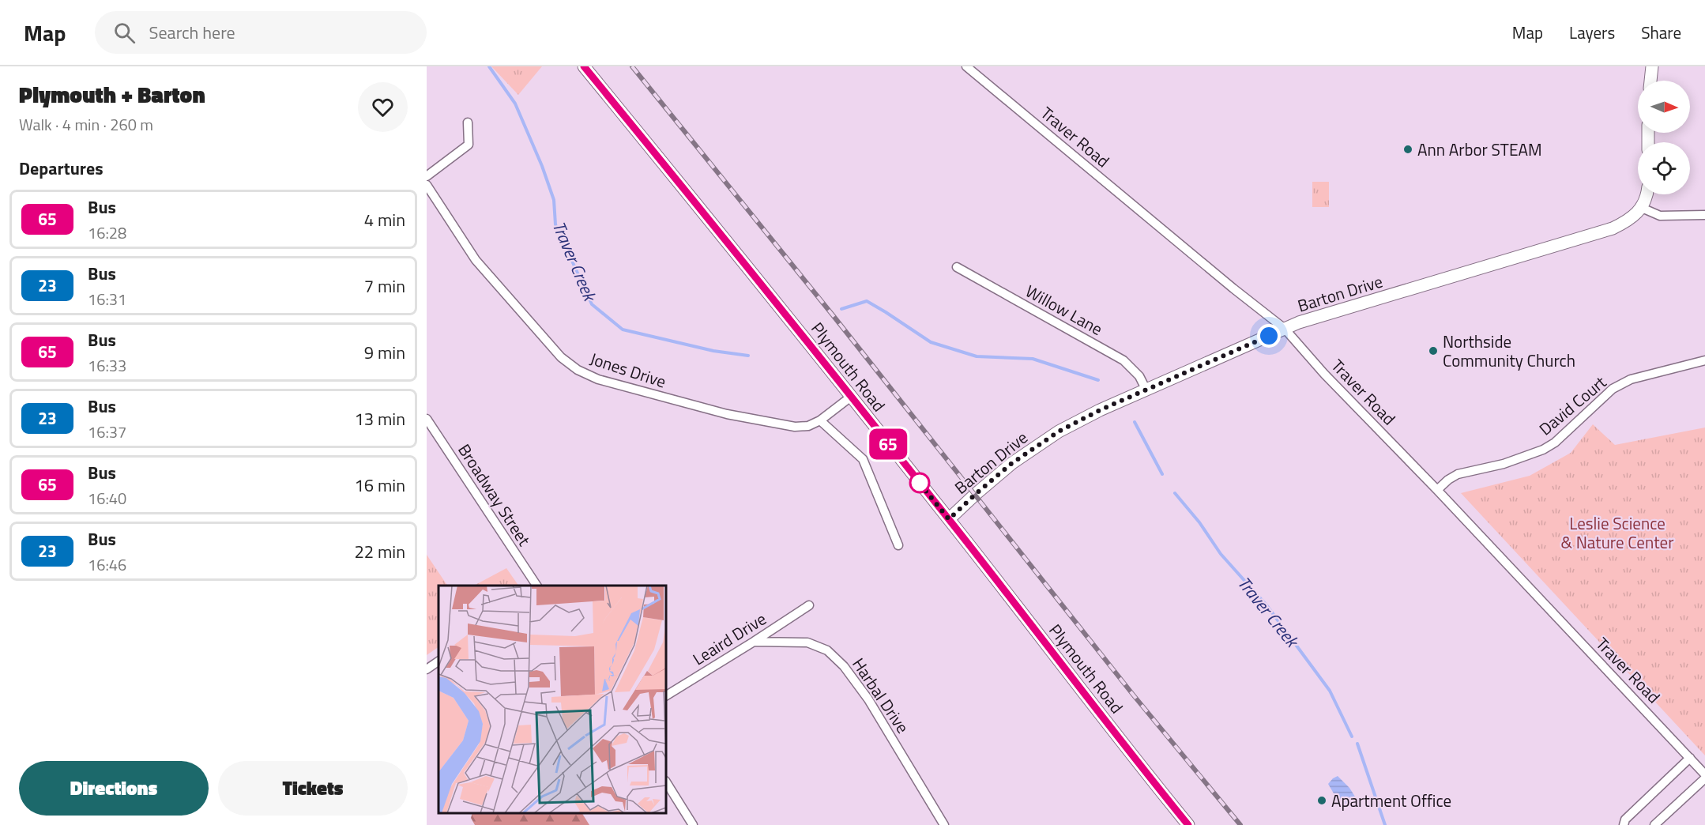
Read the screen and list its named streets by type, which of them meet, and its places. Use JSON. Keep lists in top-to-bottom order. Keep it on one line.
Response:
{"streets":{"main road":["Barton Drive","Plymouth Road"],"street":["Traver Road","Willow Lane","Jones Drive","David Court","Broadway Street","Leaird Drive","Harbal Drive"]},"crossings":[["Traver Road","Barton Drive"],["Traver Road","David Court"],["Barton Drive","Willow Lane"],["Barton Drive","Plymouth Road"],["Plymouth Road","Jones Drive"],["Leaird Drive","Harbal Drive"]],"water":["Traver Creek"],"parks":["Leslie Science & Nature Center"],"places":["Ann Arbor STEAM","Northside Community Church","Apartment Office"],"lines":["bus line 65"],"north":"right","page":{"header":"Map","search":"Search here","nav":["Map","Layers","Share"],"heading":[["Plymouth + Barton","Walk · 4 min · 260 m"],"Departures"],"on_map":"65","list":[{"mark":"65","name":"Bus","note":"16:28","value":"4 min"},{"mark":"23","name":"Bus","note":"16:31","value":"7 min"},{"mark":"65","name":"Bus","note":"16:33","value":"9 min"},{"mark":"23","name":"Bus","note":"16:37","value":"13 min"},{"mark":"65","name":"Bus","note":"16:40","value":"16 min"},{"mark":"23","name":"Bus","note":"16:46","value":"22 min"}],"buttons":["Directions","Tickets"]}}
